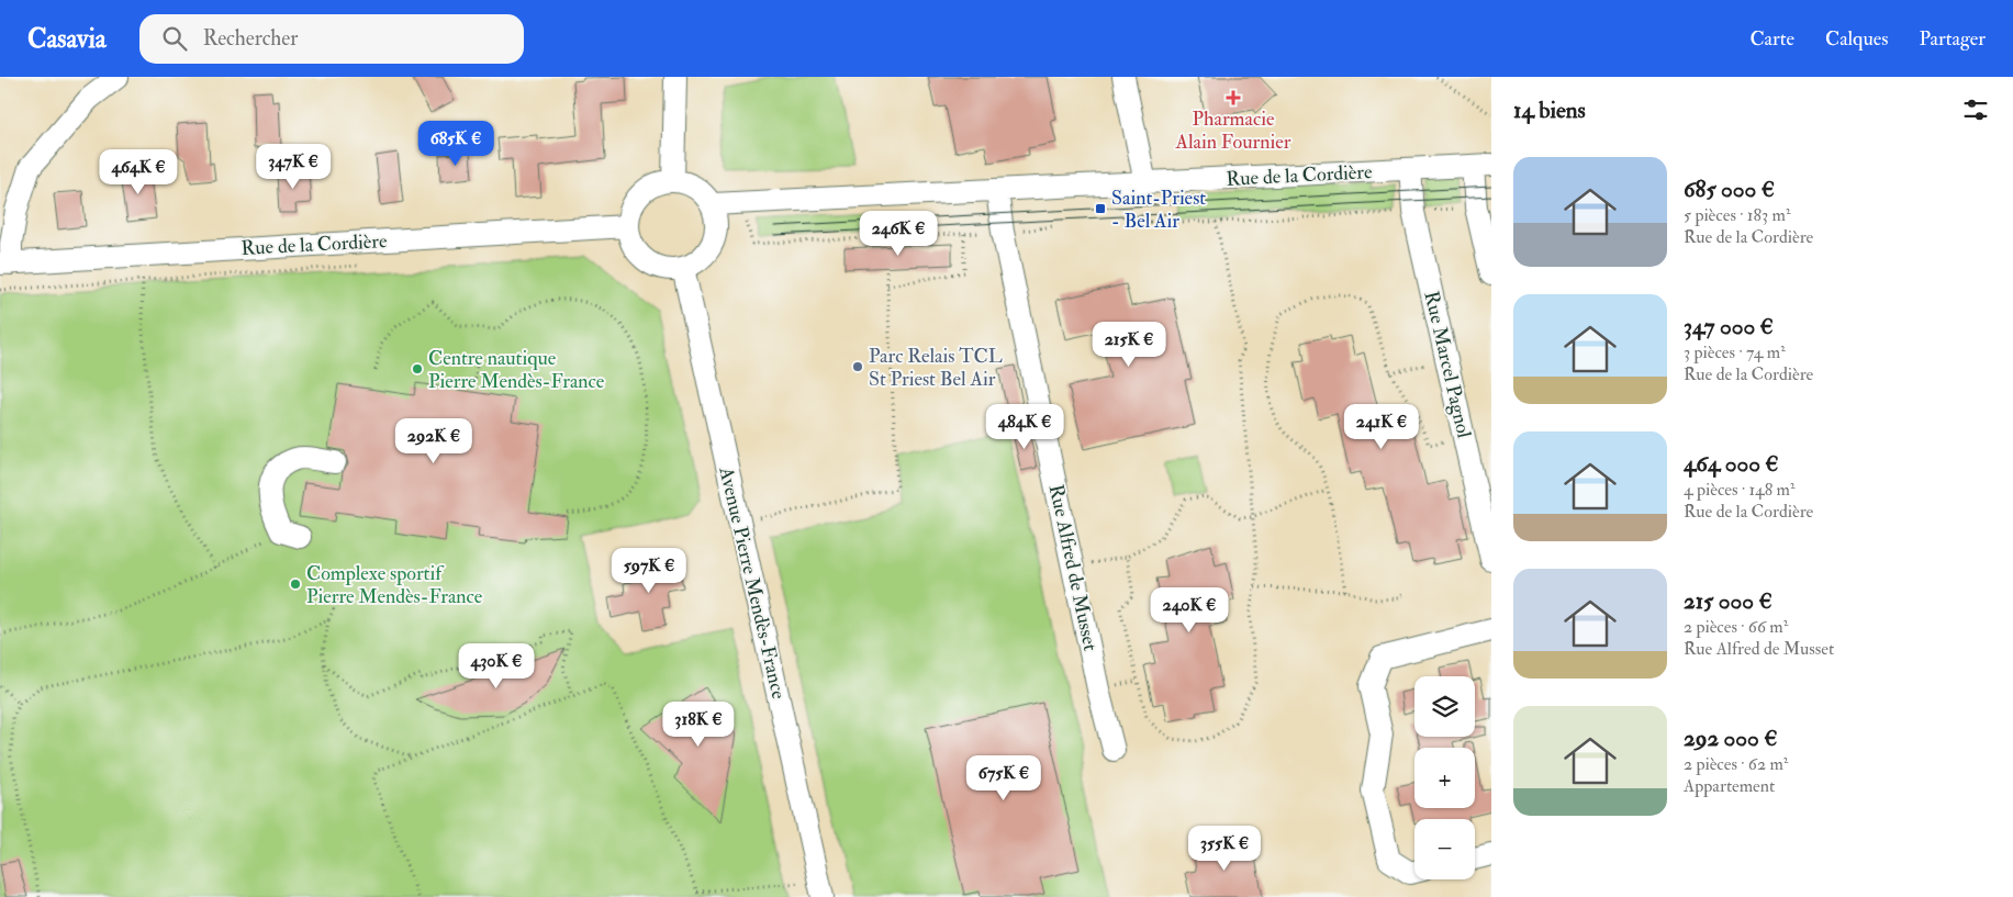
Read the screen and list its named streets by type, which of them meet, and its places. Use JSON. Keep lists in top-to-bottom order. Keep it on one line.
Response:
{"streets":{"street":["Rue de la Cordière","Rue Marcel Pagnol","Rue Alfred de Musset","Avenue Pierre Mendès-France"]},"crossings":[["Rue de la Cordière","Rue Marcel Pagnol"],["Rue de la Cordière","Rue Alfred de Musset"],["Rue de la Cordière","Avenue Pierre Mendès-France"]],"places":{"health":["Pharmacie Alain Fournier"],"transit":["Saint-Priest - Bel Air"],"other":["Parc Relais TCL St Priest Bel Air","Centre nautique Pierre Mendès-France","Complexe sportif Pierre Mendès-France"]},"page":{"header":"Casavia","search":"Rechercher","nav":["Carte","Calques","Partager"],"heading":"14 biens","price":["685K €","347K €","464K €","246K €","215K €","484K €","241K €","292K €","597K €","240K €","430K €","318K €","675K €","355K €"],"list":[{"name":"685 000 €","note":"5 pièces · 183 m² · Rue de la Cordière"},{"name":"347 000 €","note":"3 pièces · 74 m² · Rue de la Cordière"},{"name":"464 000 €","note":"4 pièces · 148 m² · Rue de la Cordière"},{"name":"215 000 €","note":"2 pièces · 66 m² · Rue Alfred de Musset"},{"name":"292 000 €","note":"2 pièces · 62 m² · Appartement"}],"map_buttons":["+","−"]}}
